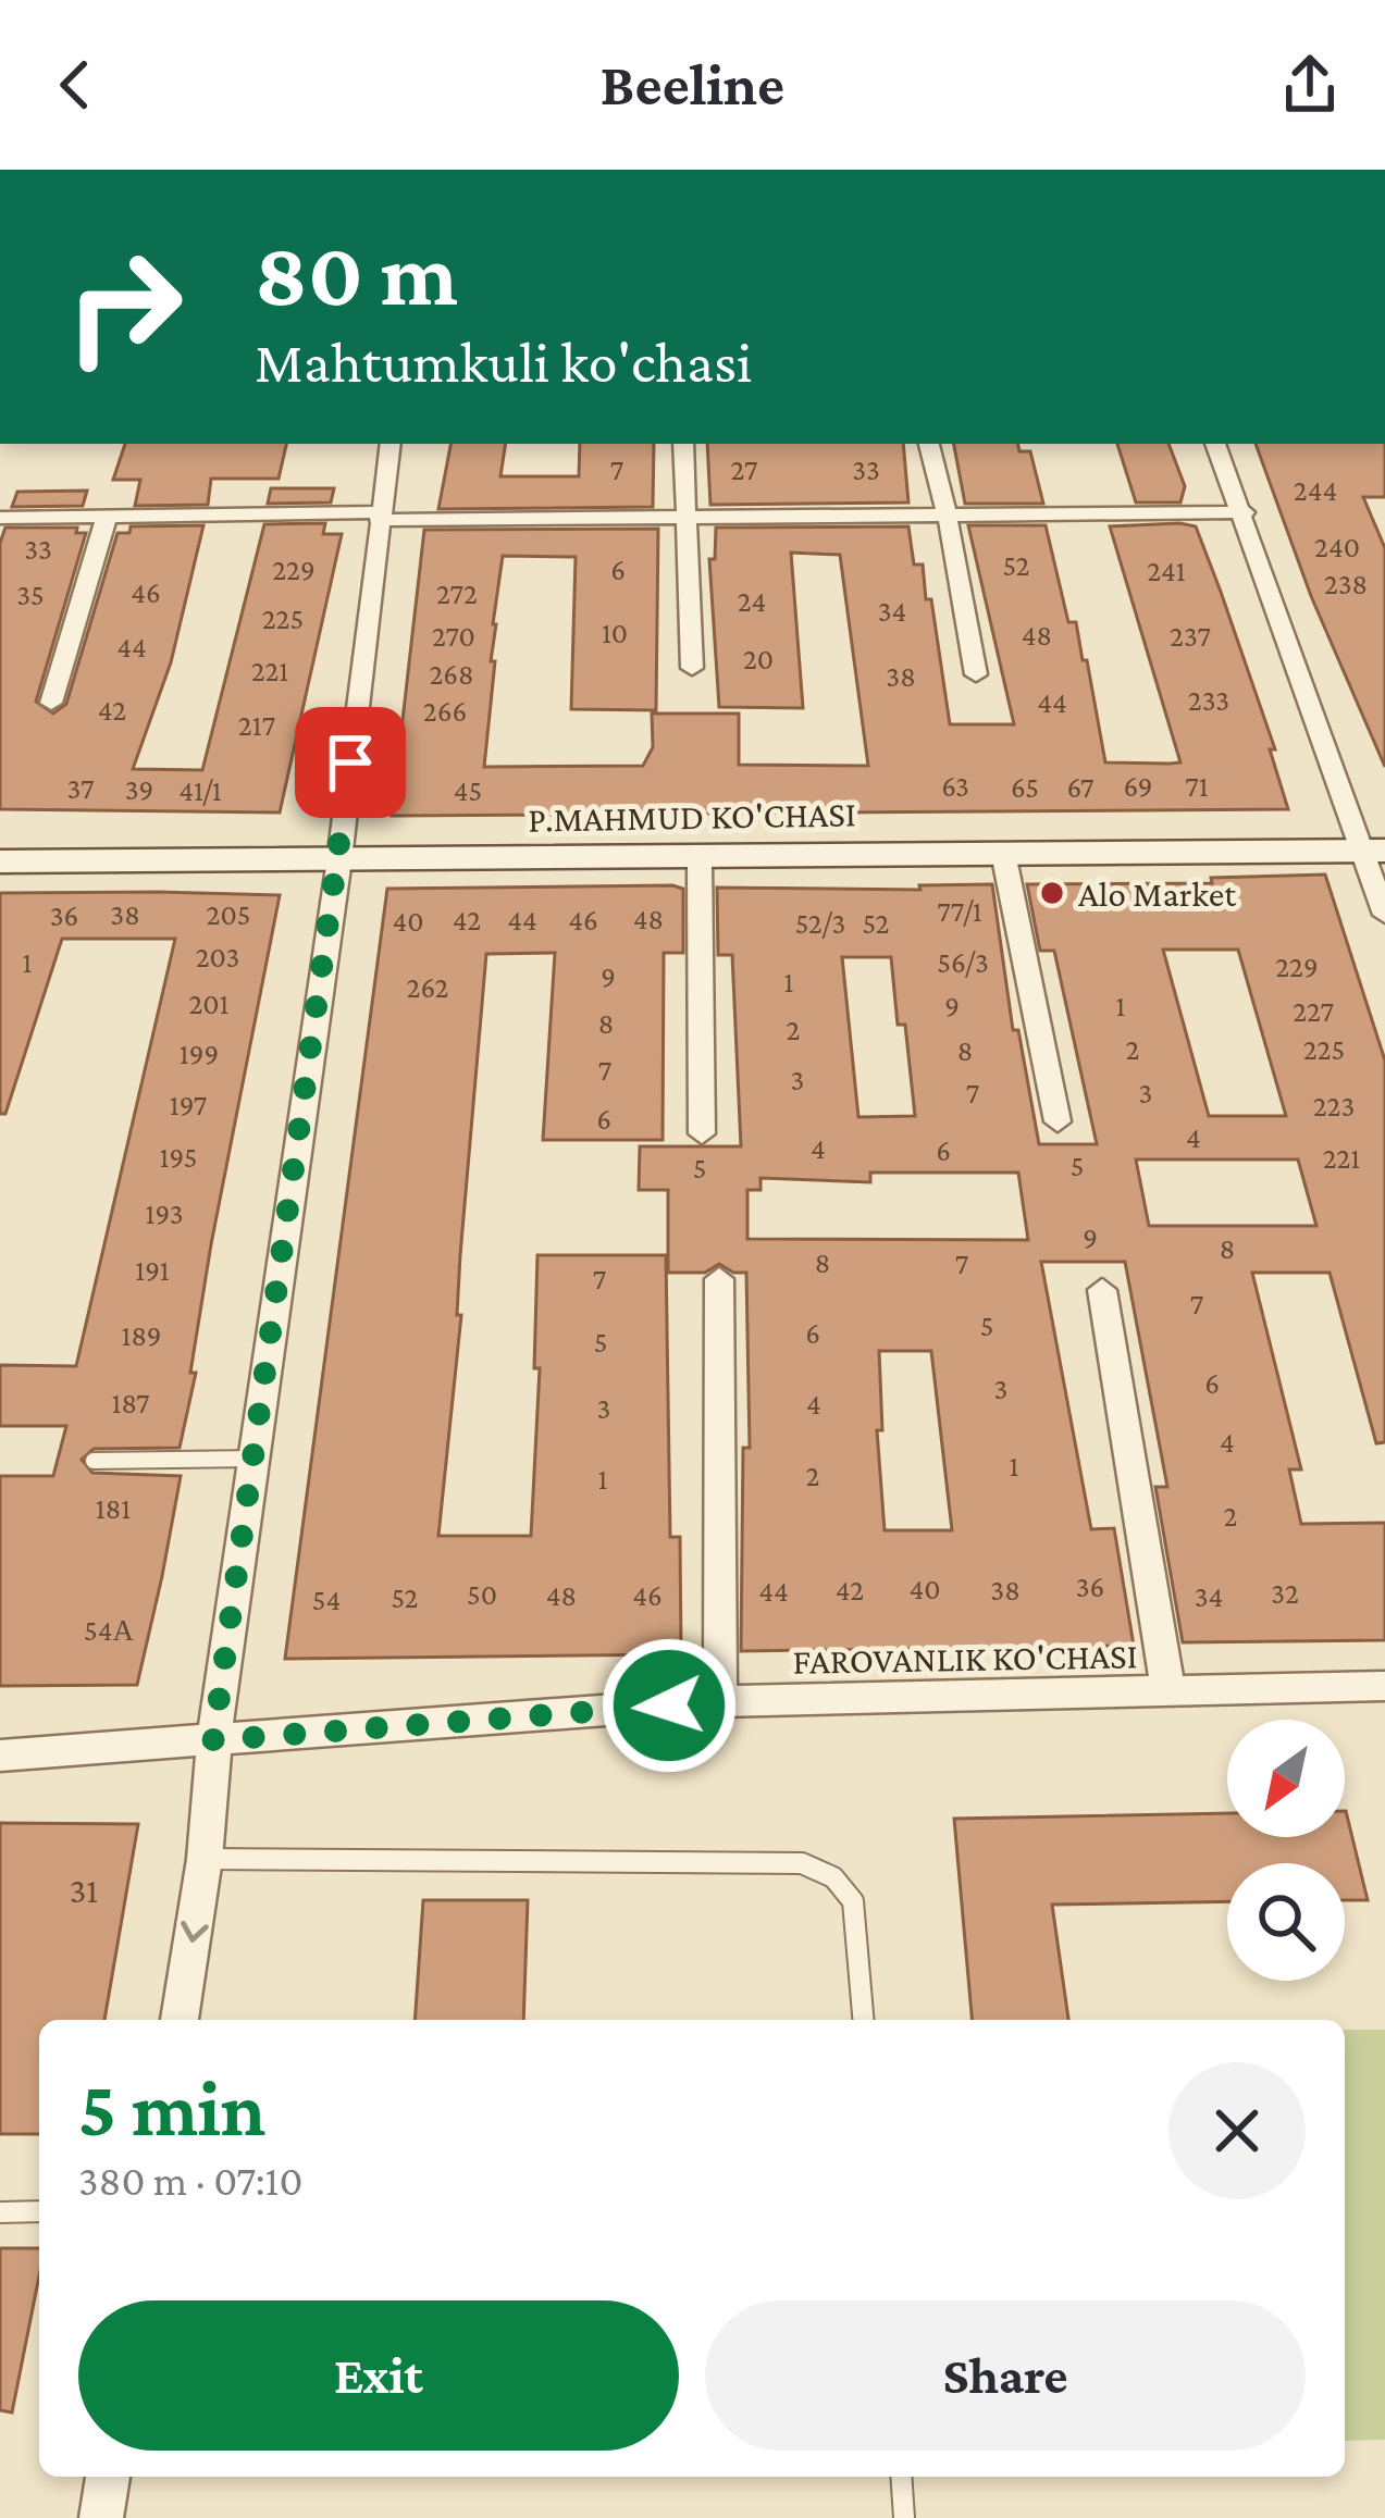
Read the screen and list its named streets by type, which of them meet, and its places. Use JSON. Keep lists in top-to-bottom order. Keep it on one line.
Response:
{"streets":{"street":["P.MAHMUD KO'CHASI","FAROVANLIK KO'CHASI"]},"places":["Alo Market"],"house_numbers":["7","27","33","244","240","33","52","229","6","241","238","46","272","35","24","34","225","10","48","270","237","44","20","221","268","38","233","44","42","266","217","63","69","71","65","67","37","39","41/1","45","77/1","38","205","36","48","42","44","46","40","52/3","52","203","1","56/3","229","9","1","262","201","9","1","227","8","2","2","225","8","199","7","3","7","3","197","223","6","4","4","6","195","221","5","5","193","9","8","8","7","191","7","7","5","6","189","5","6","3","187","4","3","4","1","2","1","181","2","36","40","42","38","44","32","50","48","46","34","52","54","54А","31"],"north":"bottom left","page":{"header":"Beeline","turn":["80 m","Mahtumkuli ko'chasi"],"heading":["5 min","380 m · 07:10"],"buttons":["Exit","Share"]}}
